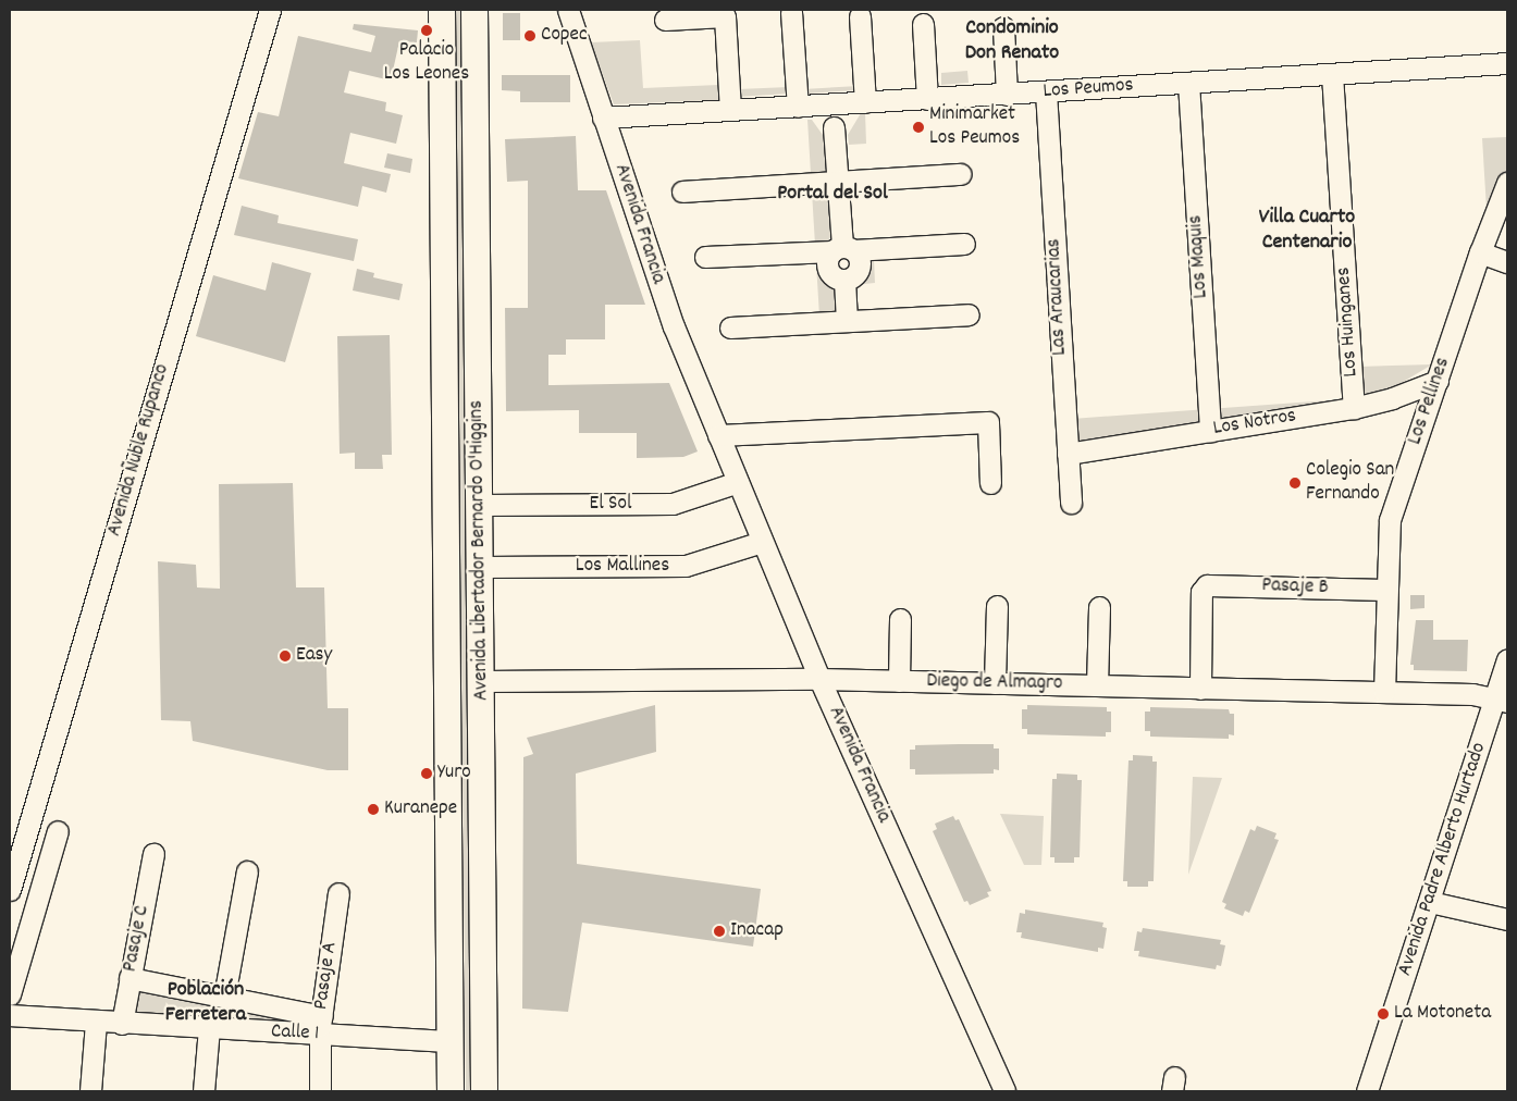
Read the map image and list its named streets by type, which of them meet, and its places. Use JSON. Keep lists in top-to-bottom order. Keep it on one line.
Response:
{"streets":{"main road":["Avenida Libertador Bernardo O'Higgins"],"street":["Los Peumos","Avenida Francia","Los Maquis","Las Araucarias","Los Huinganes","Los Pellines","Los Notros","Avenida Ñuble Rupanco","El Sol","Los Mallines","Pasaje B","Diego de Almagro","Avenida Padre Alberto Hurtado","Pasaje C","Pasaje A","Calle 1"]},"crossings":[["Los Peumos","Avenida Francia"],["Los Peumos","Los Maquis"],["Los Peumos","Las Araucarias"],["Los Peumos","Los Huinganes"],["Avenida Francia","El Sol"],["Avenida Francia","Los Mallines"],["Avenida Francia","Diego de Almagro"],["Los Maquis","Los Notros"],["Las Araucarias","Los Notros"],["Los Huinganes","Los Notros"],["Los Pellines","Los Notros"],["Los Pellines","Pasaje B"],["Los Pellines","Diego de Almagro"],["El Sol","Avenida Libertador Bernardo O'Higgins"],["Avenida Libertador Bernardo O'Higgins","Los Mallines"],["Avenida Libertador Bernardo O'Higgins","Diego de Almagro"],["Avenida Libertador Bernardo O'Higgins","Calle 1"],["Pasaje B","Diego de Almagro"],["Diego de Almagro","Avenida Padre Alberto Hurtado"],["Pasaje C","Calle 1"],["Pasaje A","Calle 1"]],"districts":["Condominio Don Renato","Portal del Sol","Villa Cuarto Centenario","Población Ferretera"],"places":["Palacio Los Leones","Copec","Minimarket Los Peumos","Colegio San Fernando","Easy","Yuro","Kuranepe","Inacap","La Motoneta"]}
